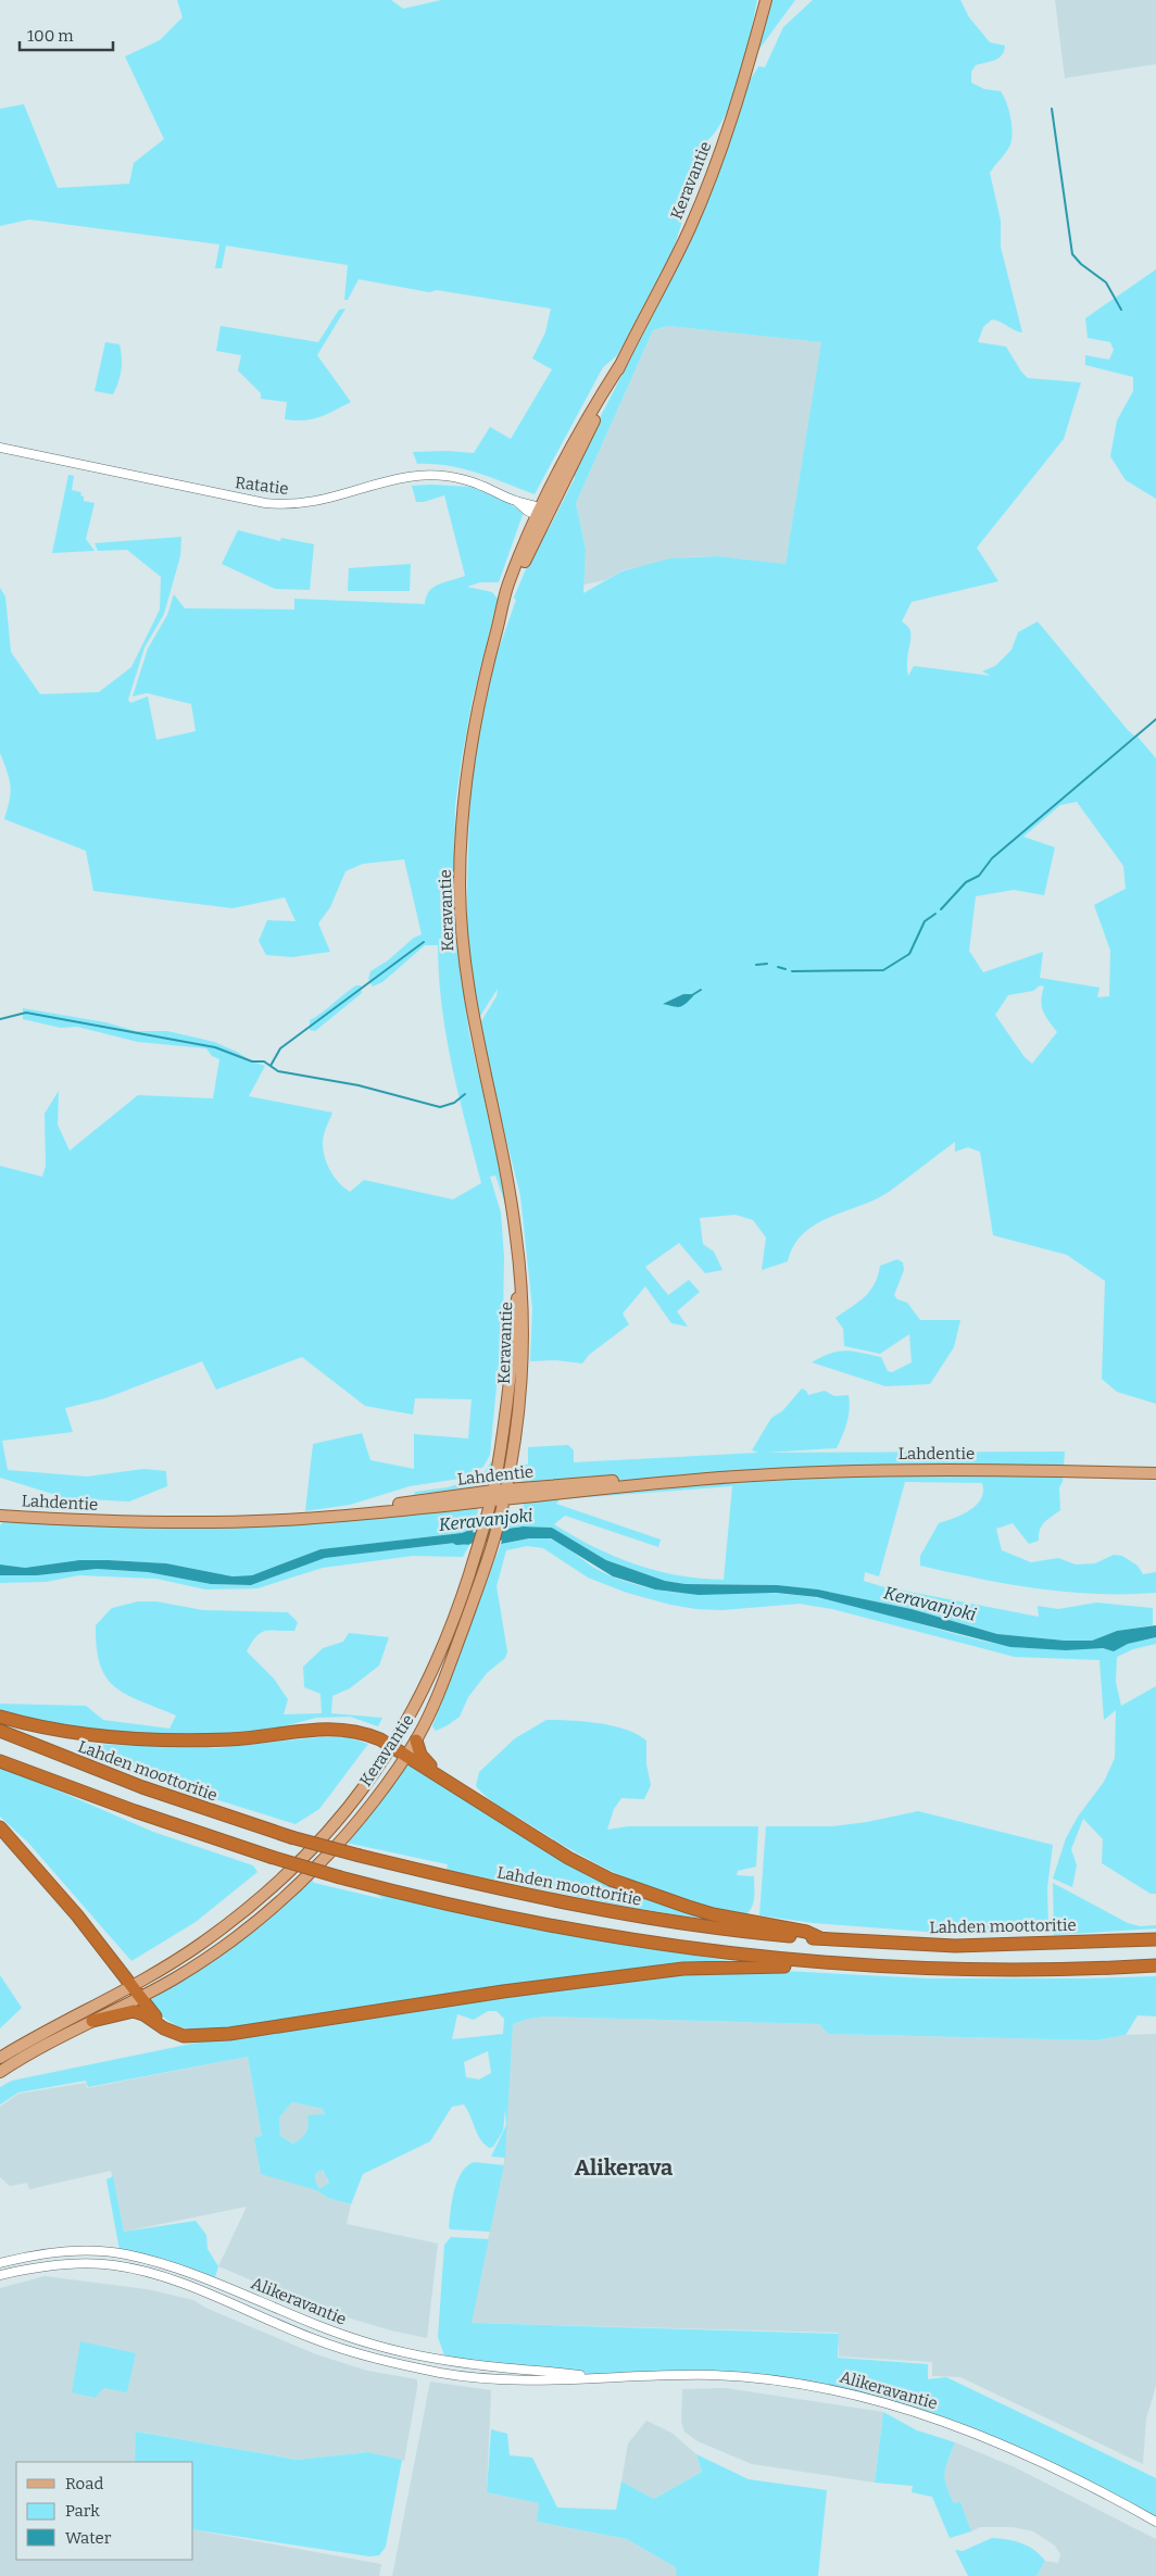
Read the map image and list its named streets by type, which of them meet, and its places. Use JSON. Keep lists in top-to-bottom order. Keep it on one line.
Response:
{"streets":{"highway":["Lahden moottoritie"],"main road":["Keravantie","Lahdentie"],"street":["Ratatie","Alikeravantie"]},"crossings":[["Keravantie","Ratatie"],["Keravantie","Lahdentie"]],"districts":["Alikerava"],"water":["Keravanjoki"],"legend":["Road","Park","Water"],"scale_bar":"100 m"}
